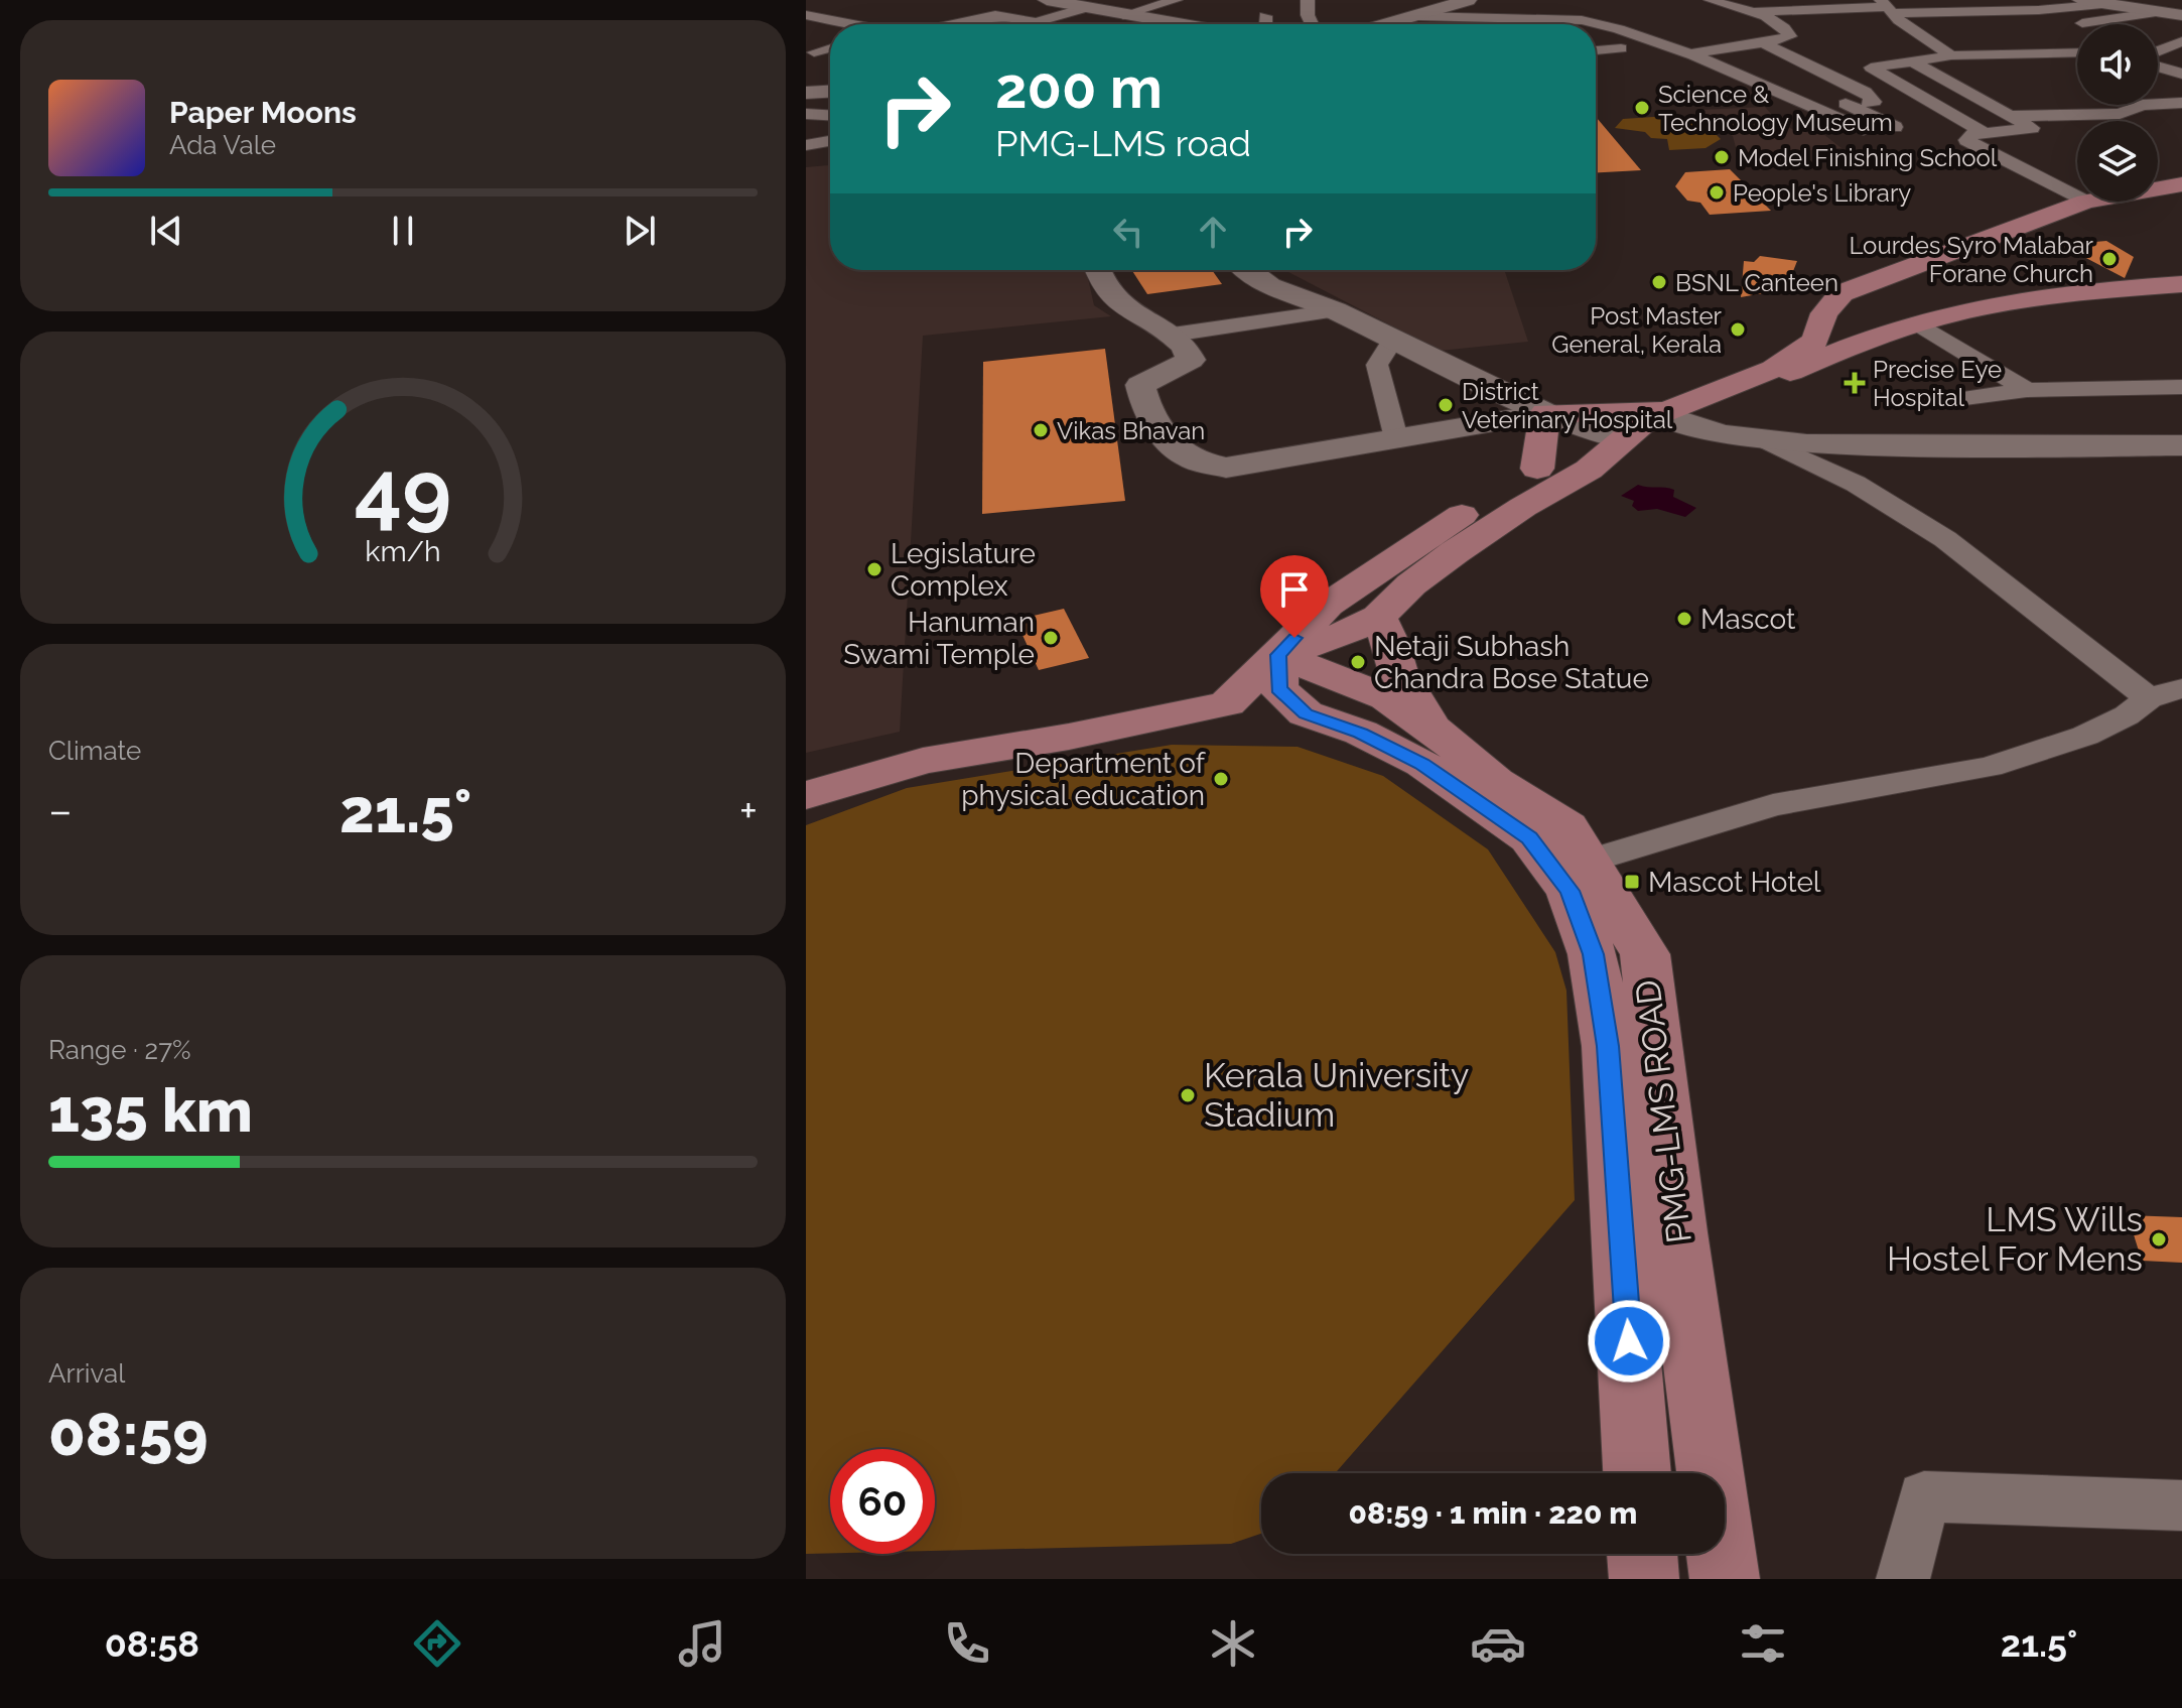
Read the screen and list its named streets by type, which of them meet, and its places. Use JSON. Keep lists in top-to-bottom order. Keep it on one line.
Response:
{"streets":{"main road":["PMG-LMS ROAD"]},"places":{"other":["Science & Technology Museum","Model Finishing School","People's Library","Lourdes Syro Malabar Forane Church","BSNL Canteen","Post Master General, Kerala","District Veterinary Hospital","Vikas Bhavan","Legislature Complex","Mascot","Hanuman Swami Temple","Netaji Subhash Chandra Bose Statue","Department of physical education","Kerala University Stadium","LMS Wills Hostel For Mens"],"health":["Precise Eye Hospital"],"transit":["Mascot Hotel"]},"page":{"turn":["200 m","PMG-LMS road"],"song":["Paper Moons","Ada Vale"],"tile":["Climate",["Range · 27%","135 km"],["Arrival","08:59"]],"heat":["−","21.5°","+"],"limit":"60","trip":"08:59 · 1 min · 220 m","tabs":["08:58","21.5°"],"gauge":["49","km/h"]}}
